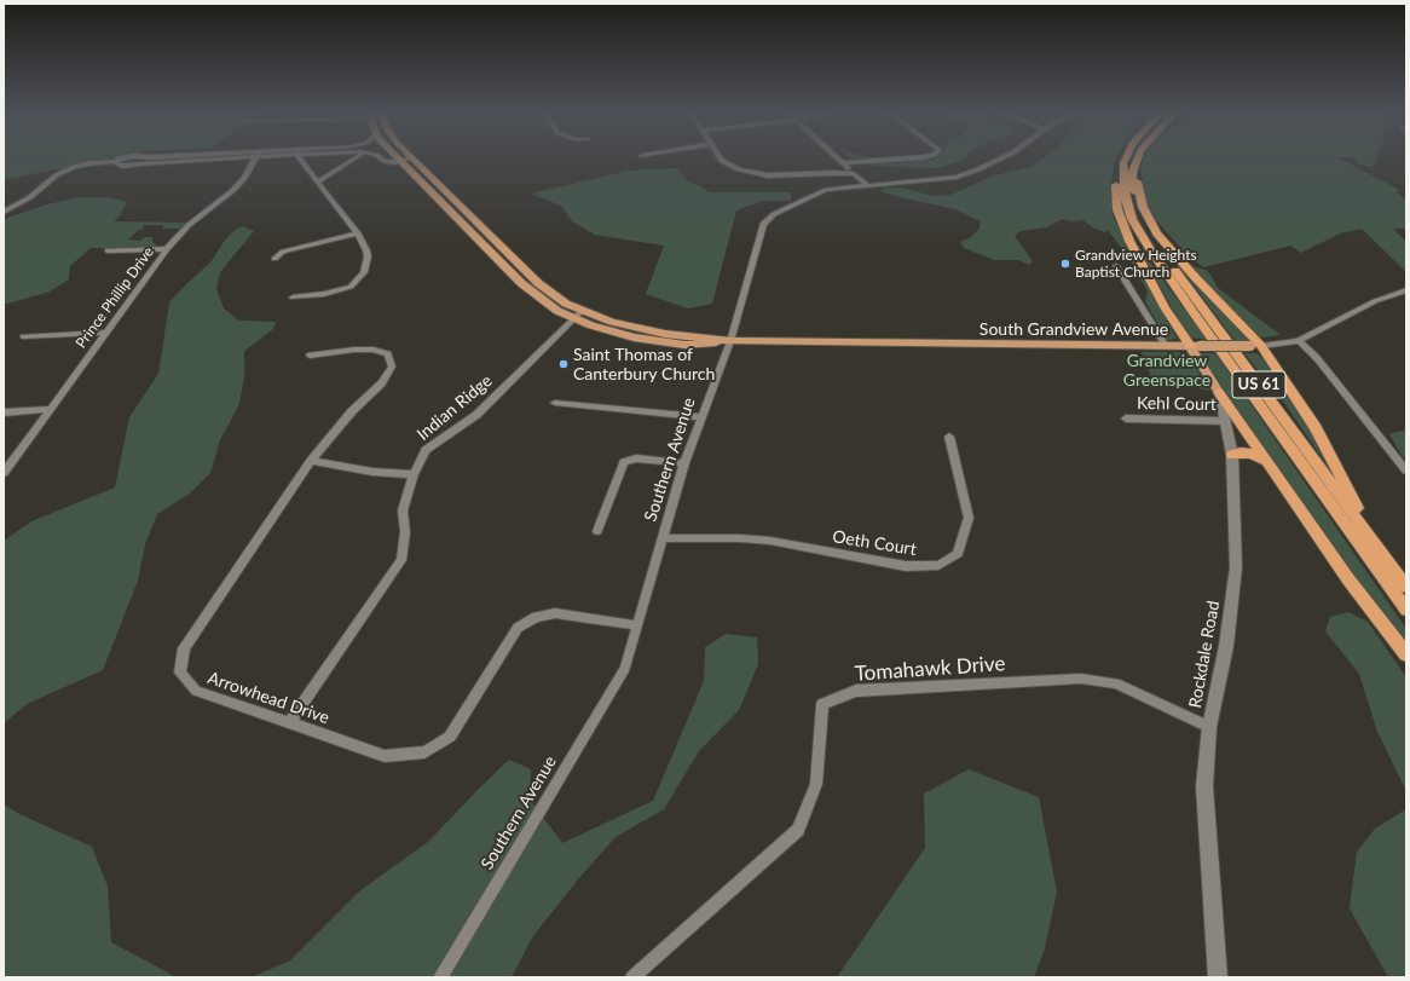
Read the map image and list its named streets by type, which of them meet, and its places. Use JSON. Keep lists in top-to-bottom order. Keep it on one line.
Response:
{"streets":{"highway":["US 61"],"main road":["South Grandview Avenue","Rockdale Road"],"street":["Prince Phillip Drive","Kehl Court","Indian Ridge","Southern Avenue","Oeth Court","Tomahawk Drive","Arrowhead Drive"]},"crossings":[["South Grandview Avenue","Indian Ridge"],["South Grandview Avenue","Southern Avenue"],["South Grandview Avenue","Rockdale Road"],["Kehl Court","Rockdale Road"],["Indian Ridge","Arrowhead Drive"],["Southern Avenue","Oeth Court"],["Southern Avenue","Arrowhead Drive"],["Rockdale Road","Tomahawk Drive"]],"parks":["Grandview Greenspace"],"places":["Grandview Heights Baptist Church","Saint Thomas of Canterbury Church"]}
